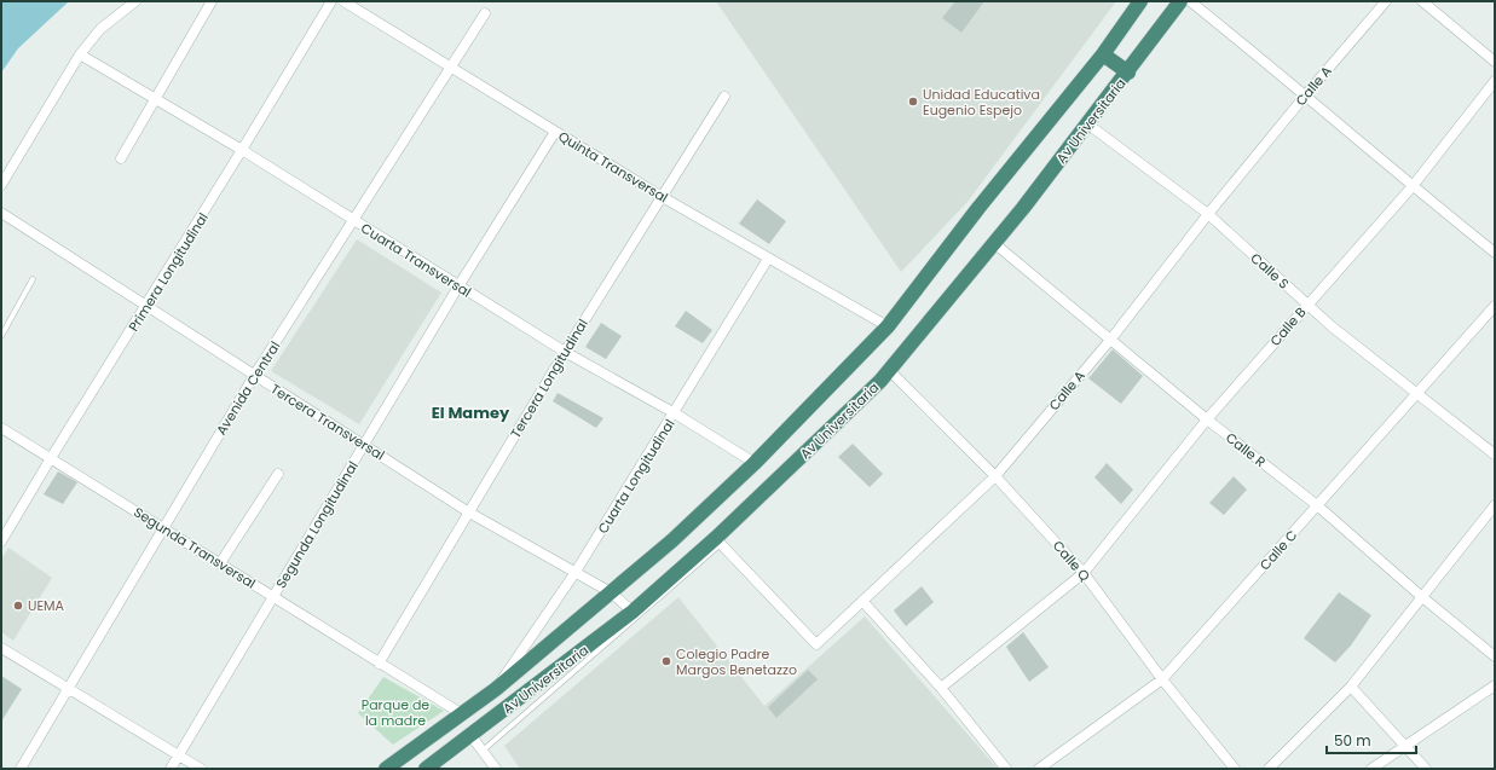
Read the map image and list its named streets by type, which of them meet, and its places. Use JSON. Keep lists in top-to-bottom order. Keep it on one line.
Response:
{"streets":{"highway":["Av Universitaria"],"street":["Calle A","Quinta Transversal","Cuarta Transversal","Calle S","Primera Longitudinal","Calle B","Tercera Longitudinal","Avenida Central","Tercera Transversal","Calle R","Cuarta Longitudinal","Segunda Longitudinal","Segunda Transversal","Calle C","Calle Q"]},"crossings":[["Calle A","Av Universitaria"],["Calle A","Calle S"],["Calle A","Calle R"],["Calle A","Calle Q"],["Av Universitaria","Quinta Transversal"],["Av Universitaria","Cuarta Transversal"],["Av Universitaria","Calle S"],["Av Universitaria","Tercera Transversal"],["Av Universitaria","Calle R"],["Av Universitaria","Cuarta Longitudinal"],["Av Universitaria","Segunda Transversal"],["Av Universitaria","Calle Q"],["Quinta Transversal","Tercera Longitudinal"],["Quinta Transversal","Avenida Central"],["Quinta Transversal","Cuarta Longitudinal"],["Quinta Transversal","Segunda Longitudinal"],["Cuarta Transversal","Primera Longitudinal"],["Cuarta Transversal","Tercera Longitudinal"],["Cuarta Transversal","Avenida Central"],["Cuarta Transversal","Cuarta Longitudinal"],["Cuarta Transversal","Segunda Longitudinal"],["Calle S","Calle B"],["Calle S","Calle C"],["Primera Longitudinal","Tercera Transversal"],["Primera Longitudinal","Segunda Transversal"],["Calle B","Calle R"],["Calle B","Calle Q"],["Tercera Longitudinal","Tercera Transversal"],["Tercera Longitudinal","Segunda Transversal"],["Avenida Central","Tercera Transversal"],["Avenida Central","Segunda Transversal"],["Tercera Transversal","Cuarta Longitudinal"],["Tercera Transversal","Segunda Longitudinal"],["Calle R","Calle C"],["Segunda Longitudinal","Segunda Transversal"],["Calle C","Calle Q"]],"districts":["El Mamey"],"parks":["Parque de la madre"],"places":["Unidad Educativa Eugenio Espejo","UEMA","Colegio Padre Margos Benetazzo"],"scale_bar":"50 m"}
